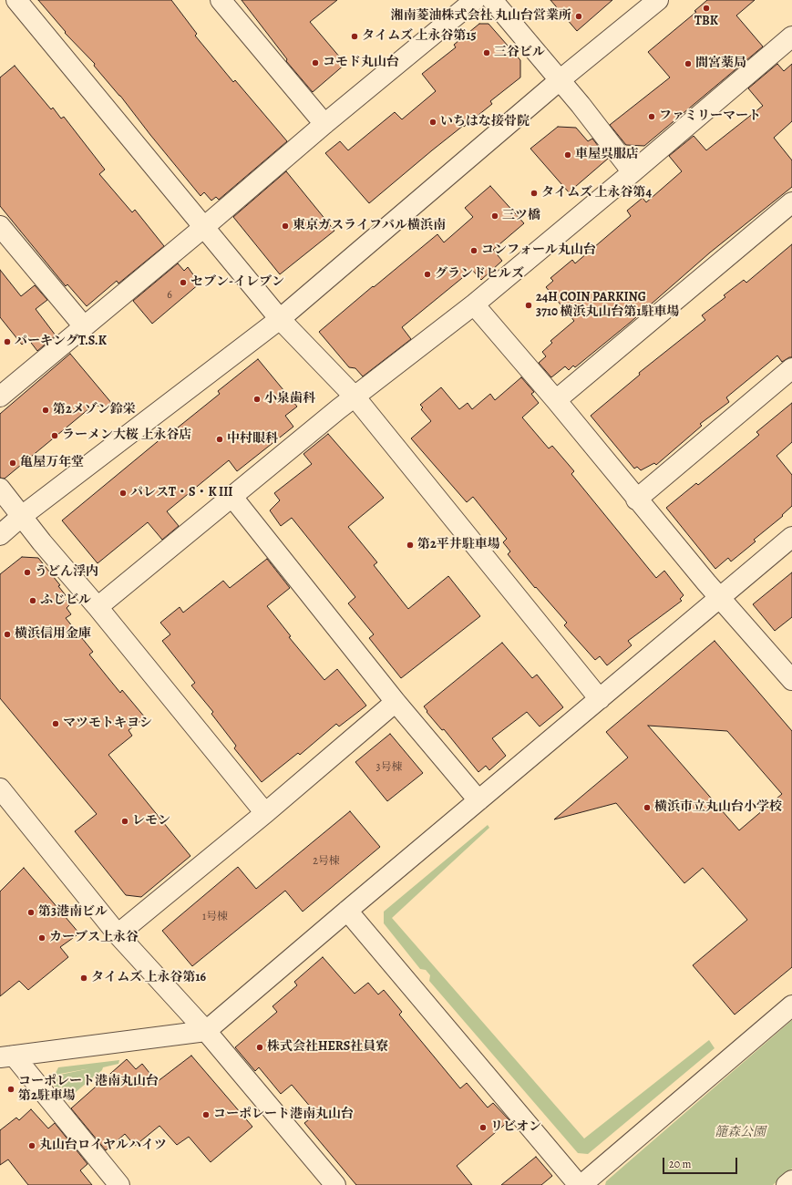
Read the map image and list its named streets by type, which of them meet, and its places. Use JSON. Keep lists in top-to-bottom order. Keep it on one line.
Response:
{"parks":["籠森公園"],"places":["TBK","湘南菱油株式会社 丸山台営業所","タイムズ 上永谷第15","三谷ビル","コモド丸山台","間宮薬局","ファミリーマート","いちはな接骨院","車屋呉服店","タイムズ 上永谷第4","三ツ橋","東京ガスライフバル横浜南","コンフォール丸山台","グランドヒルズ","セブン-イレブン","24H COIN PARKING 3710 横浜丸山台第1駐車場","パーキングT.S.K","小泉歯科","第2メゾン鈴栄","ラーメン大桜 上永谷店","中村眼科","亀屋万年堂","パレスT・S・K III","第2平井駐車場","うどん浮内","ふじビル","横浜信用金庫","マツモトキヨシ","横浜市立丸山台小学校","レモン","第3港南ビル","カーブス上永谷","タイムズ 上永谷第16","株式会社HERS社員寮","コーポレート港南丸山台 第2駐車場","コーポレート港南丸山台","リビオン","丸山台ロイヤルハイツ"],"house_numbers":["6","3号棟","2号棟","1号棟"],"scale_bar":"20 m"}
